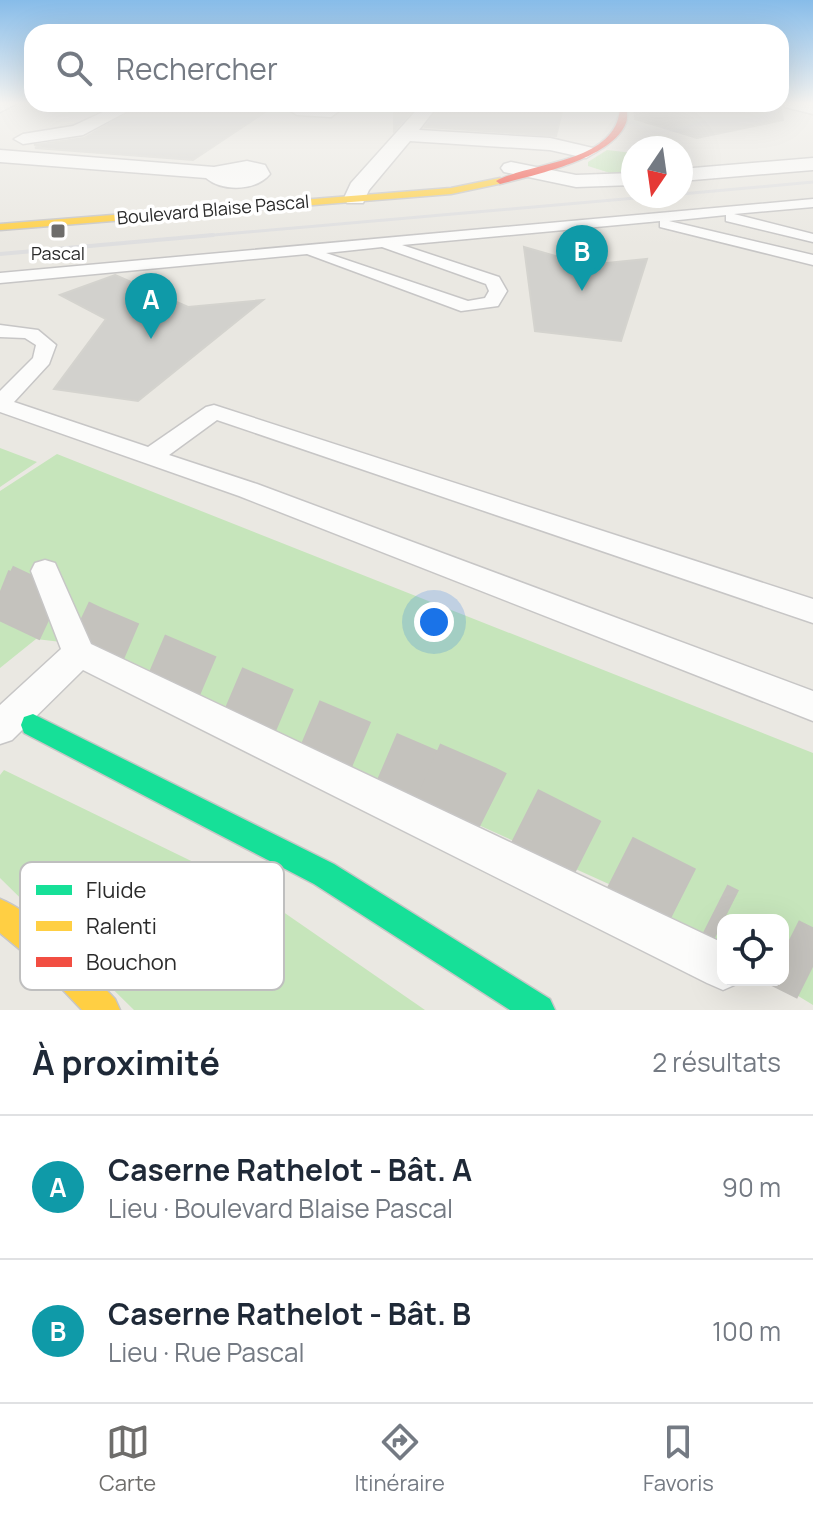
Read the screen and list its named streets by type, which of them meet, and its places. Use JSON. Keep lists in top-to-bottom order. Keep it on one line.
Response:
{"streets":{"main road":["Boulevard Blaise Pascal"]},"places":{"transit":["Pascal"]},"legend":["Fluide","Ralenti","Bouchon"],"north":"bottom","page":{"search":"Rechercher","pins":["B","A"],"heading":["À proximité","2 résultats"],"list":[{"mark":"A","name":"Caserne Rathelot - Bât. A","note":"Lieu · Boulevard Blaise Pascal","value":"90 m"},{"mark":"B","name":"Caserne Rathelot - Bât. B","note":"Lieu · Rue Pascal","value":"100 m"}],"nav":["Carte","Itinéraire","Favoris"]}}
